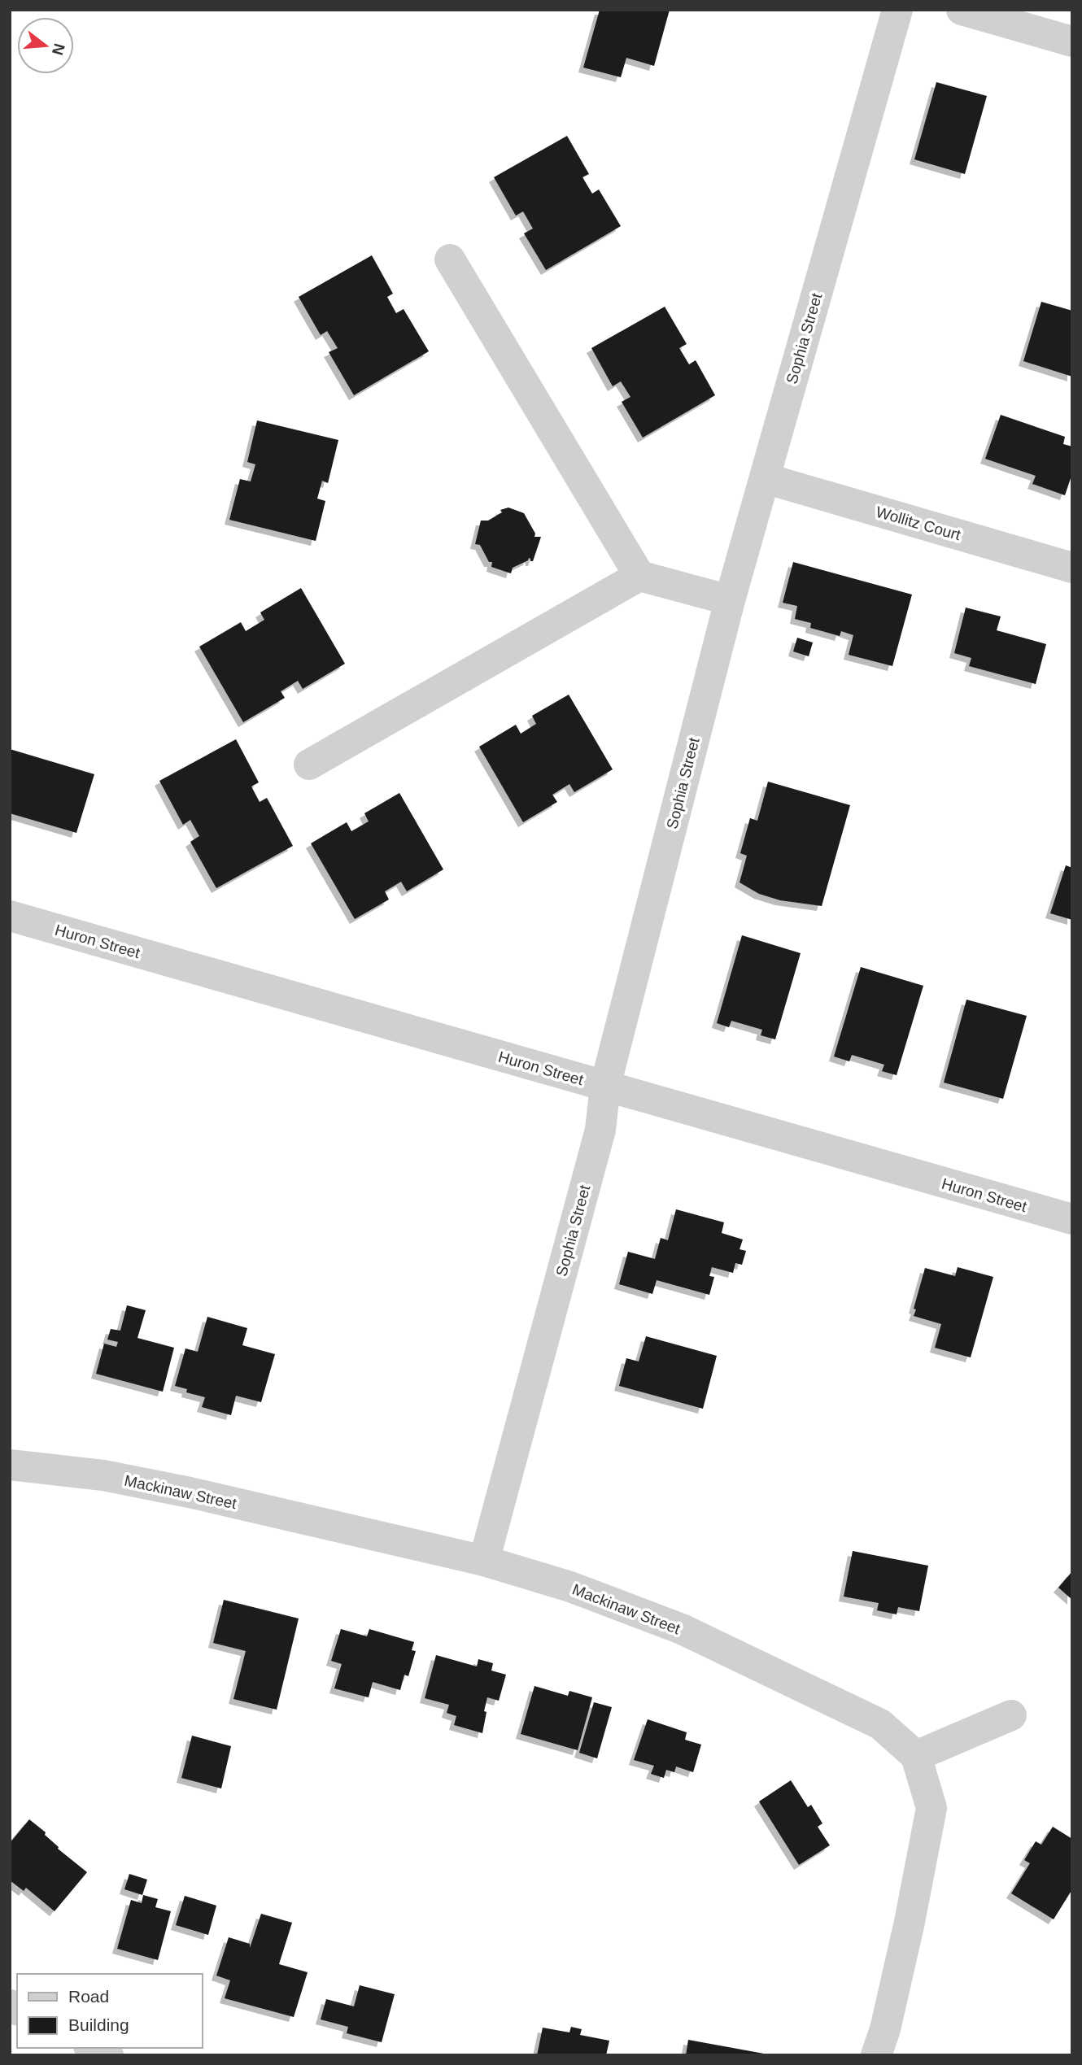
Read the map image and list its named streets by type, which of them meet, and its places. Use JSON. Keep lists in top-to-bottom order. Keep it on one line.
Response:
{"streets":{"street":["Sophia Street","Wollitz Court","Huron Street","Mackinaw Street"]},"crossings":[["Sophia Street","Wollitz Court"],["Sophia Street","Huron Street"],["Sophia Street","Mackinaw Street"]],"legend":["Road","Building"],"north":"right"}
